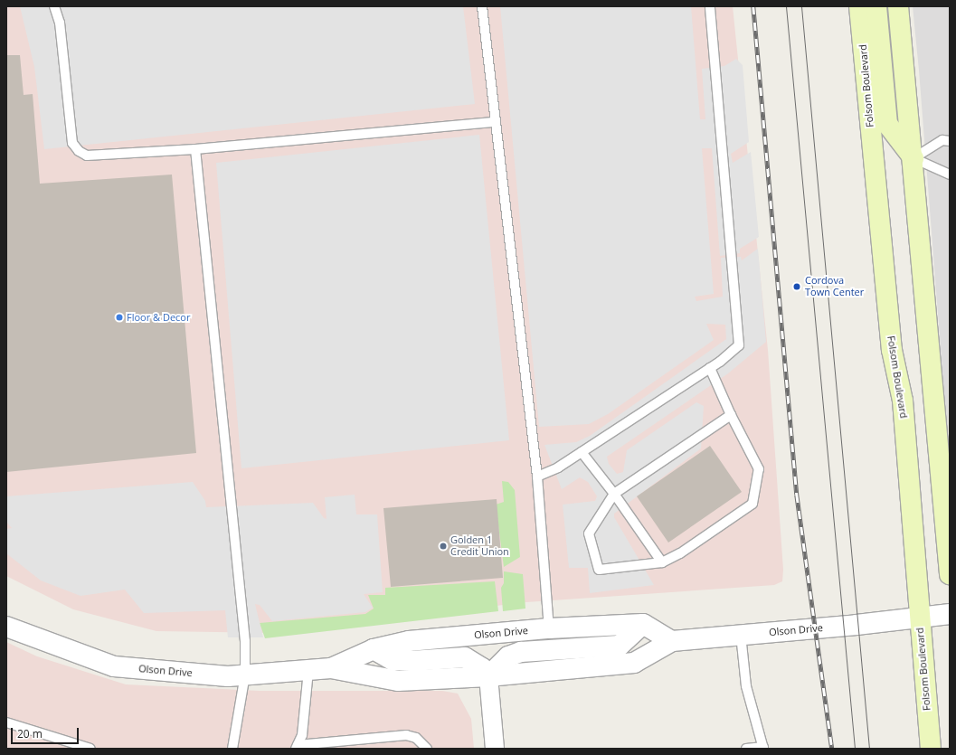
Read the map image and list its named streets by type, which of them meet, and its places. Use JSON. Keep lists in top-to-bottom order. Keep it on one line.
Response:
{"streets":{"main road":["Folsom Boulevard"],"street":["Olson Drive"]},"crossings":[["Folsom Boulevard","Olson Drive"]],"places":["Cordova Town Center","Floor & Decor","Golden 1 Credit Union"],"scale_bar":"20 m"}
